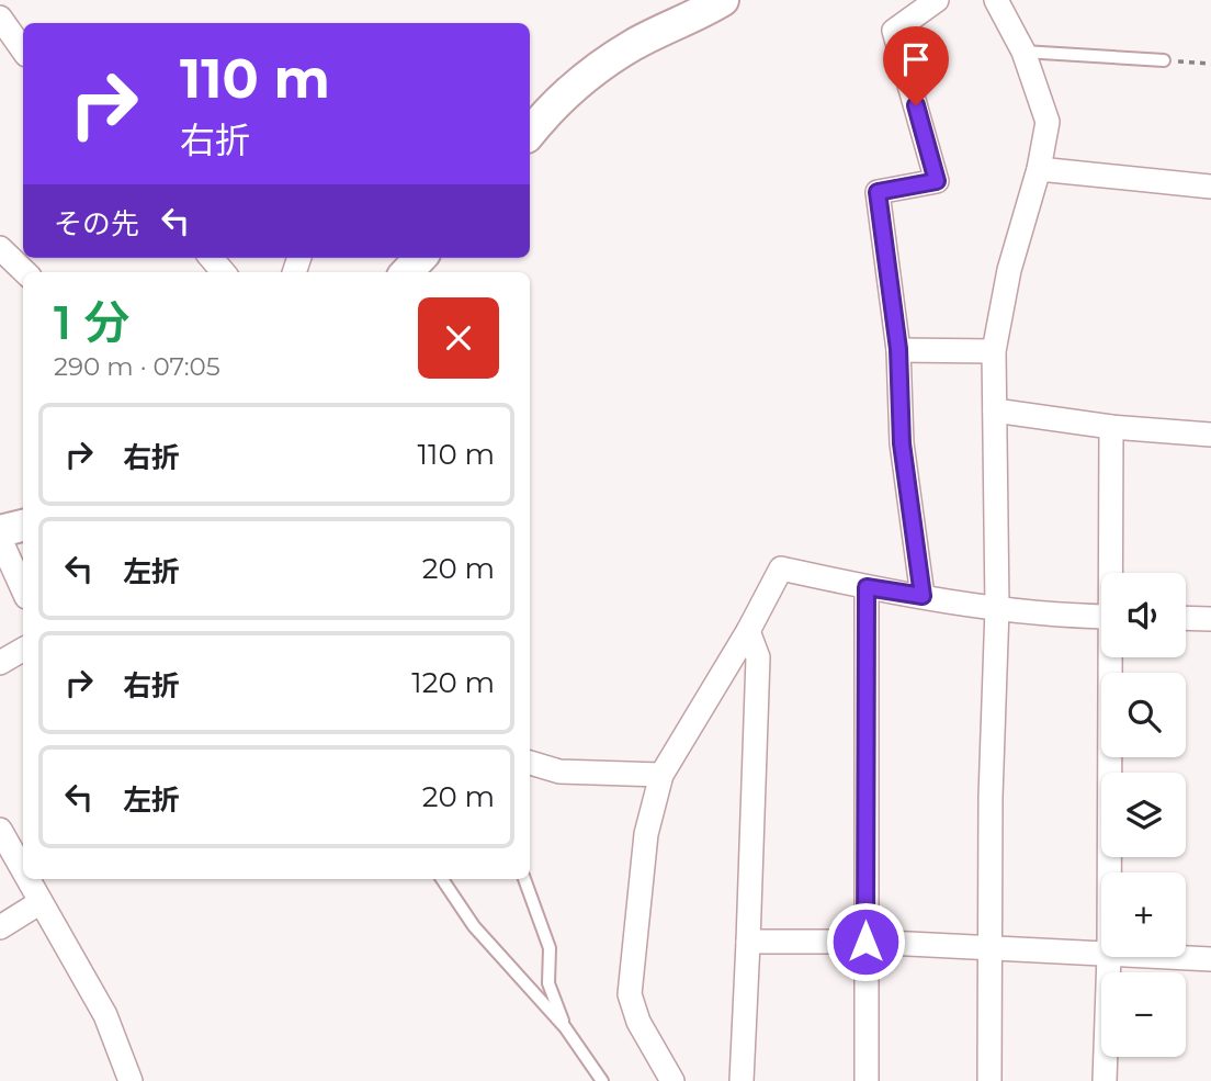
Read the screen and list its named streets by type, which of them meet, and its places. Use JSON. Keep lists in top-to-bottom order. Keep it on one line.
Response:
{"page":{"turn":["110 m","右折"],"then":"その先","heading":["1 分","290 m · 07:05"],"list":[{"name":"右折","value":"110 m"},{"name":"左折","value":"20 m"},{"name":"右折","value":"120 m"},{"name":"左折","value":"20 m"}],"map_buttons":["+","−"]}}
